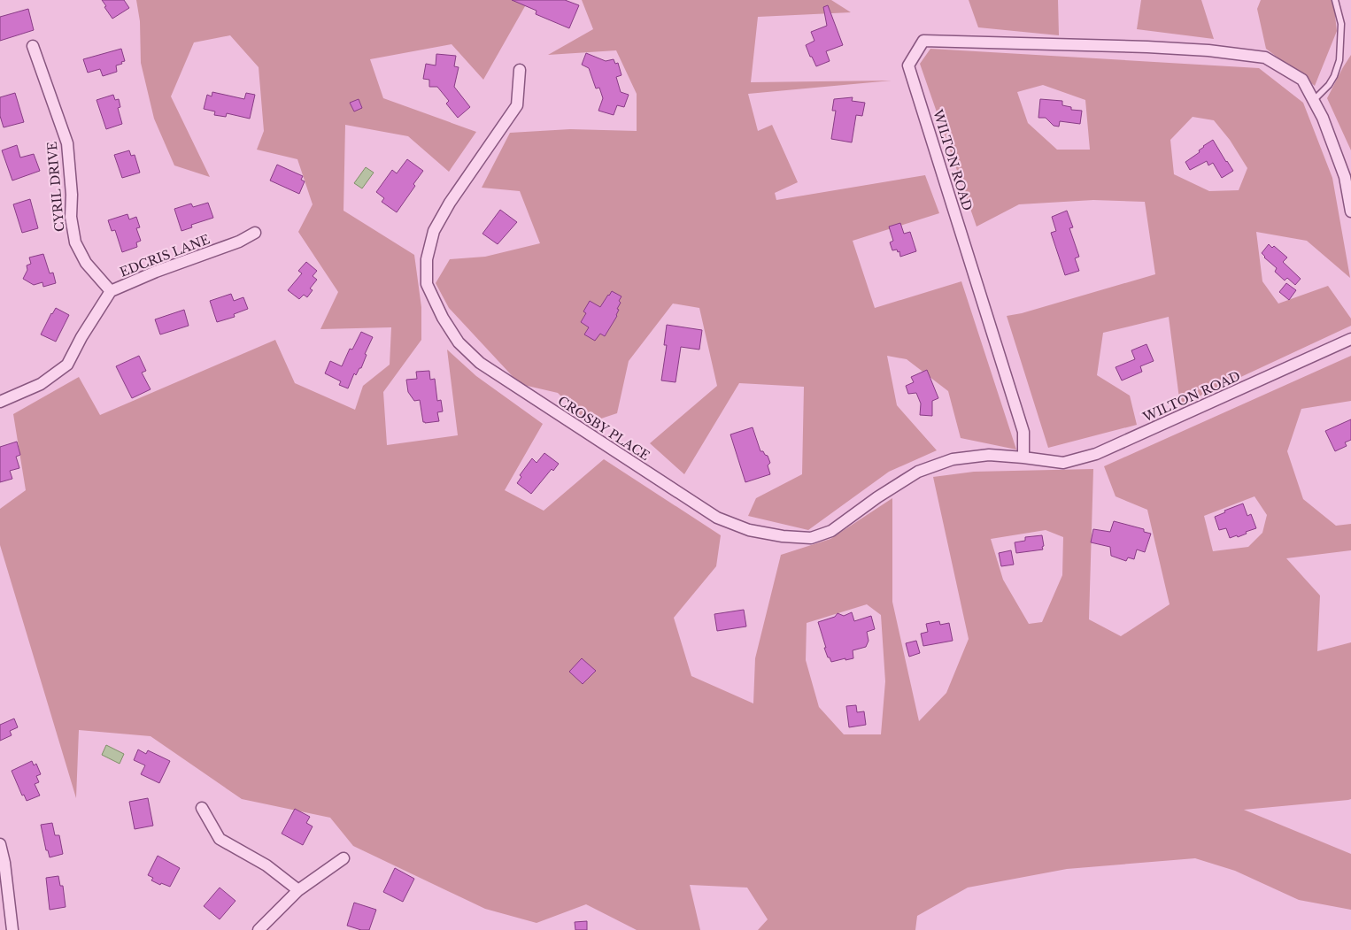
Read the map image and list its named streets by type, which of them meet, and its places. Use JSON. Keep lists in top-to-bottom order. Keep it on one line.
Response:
{"streets":{"street":["WILTON ROAD","CYRIL DRIVE","EDCRIS LANE","CROSBY PLACE"]},"crossings":[["WILTON ROAD","CROSBY PLACE"],["CYRIL DRIVE","EDCRIS LANE"]]}
